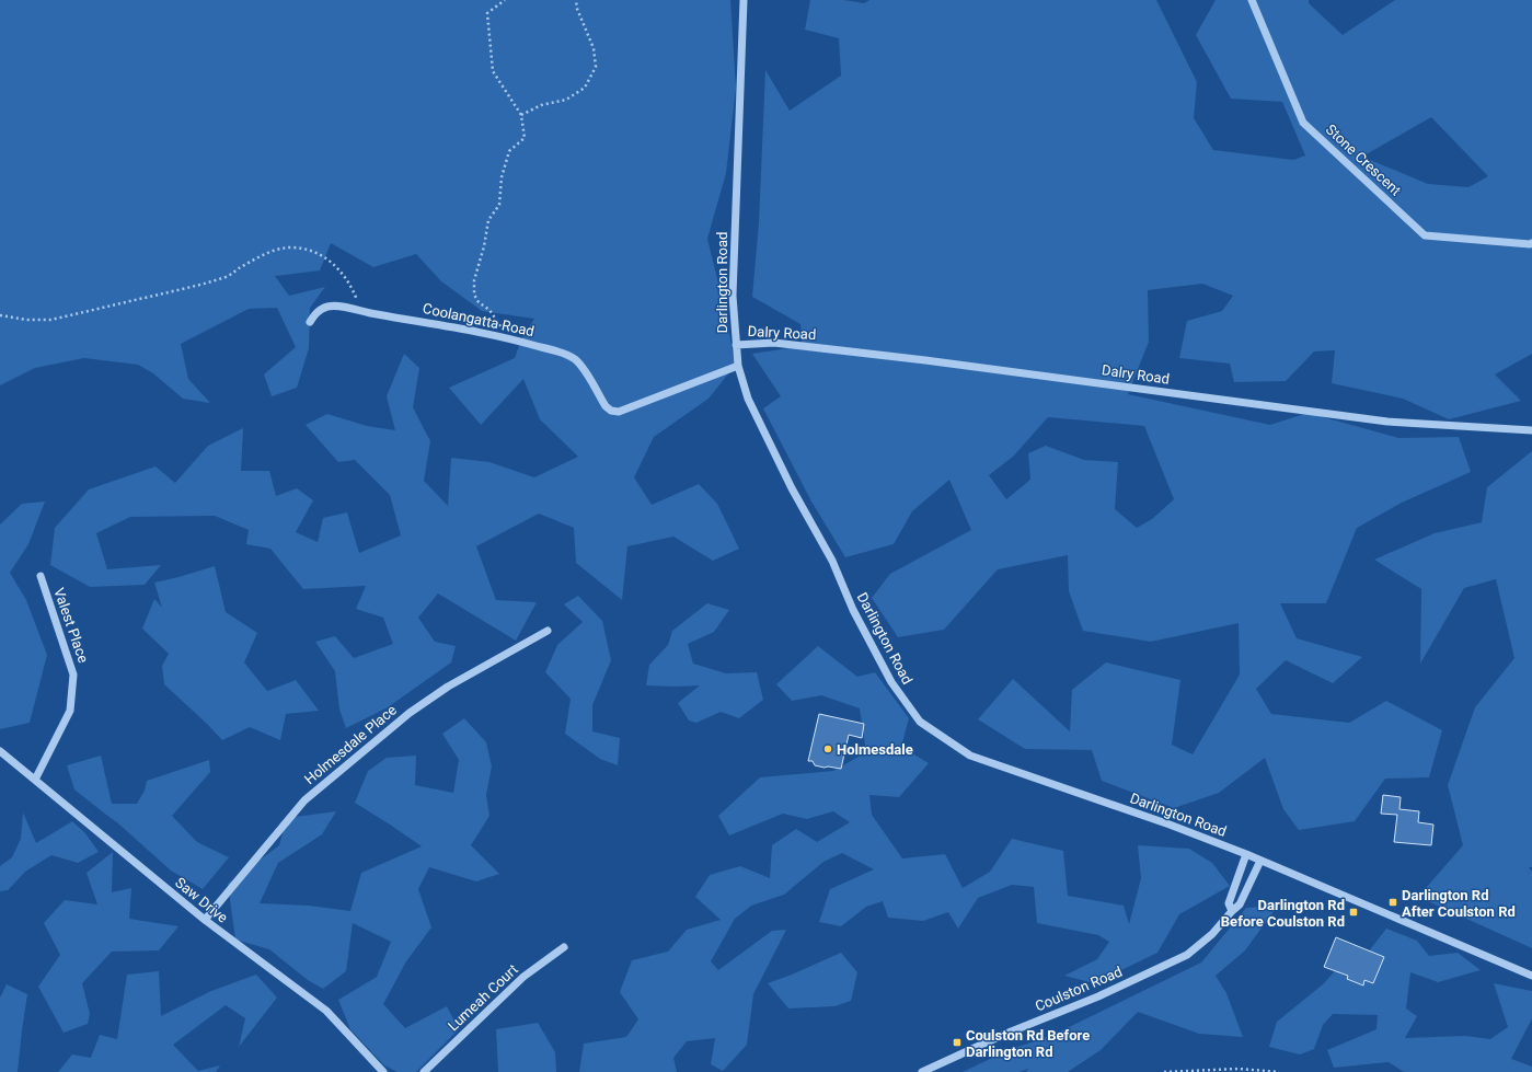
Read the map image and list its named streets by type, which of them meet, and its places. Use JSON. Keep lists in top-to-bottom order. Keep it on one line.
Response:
{"streets":{"street":["Stone Crescent","Darlington Road","Coolangatta Road","Dalry Road","Valest Place","Holmesdale Place","Saw Drive","Coulston Road","Lumeah Court"]},"crossings":[["Darlington Road","Coolangatta Road"],["Darlington Road","Dalry Road"],["Darlington Road","Coulston Road"],["Valest Place","Saw Drive"],["Holmesdale Place","Saw Drive"]],"places":{"other":["Holmesdale"],"transit":["Darlington Rd After Coulston Rd","Darlington Rd Before Coulston Rd","Coulston Rd Before Darlington Rd"]}}
